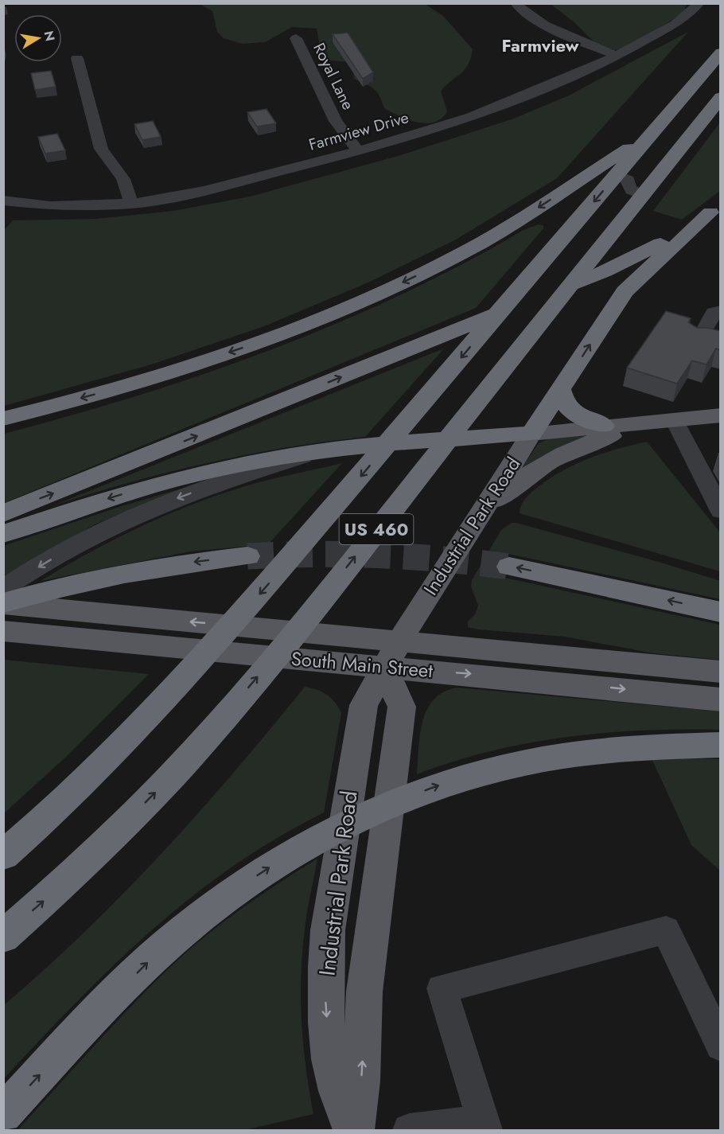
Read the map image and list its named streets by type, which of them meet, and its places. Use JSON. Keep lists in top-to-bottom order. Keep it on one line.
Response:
{"streets":{"highway":["US 460"],"main road":["Industrial Park Road","South Main Street"],"street":["Royal Lane","Farmview Drive"]},"crossings":[["Royal Lane","Farmview Drive"],["Industrial Park Road","South Main Street"]],"districts":["Farmview"],"north":"right"}
